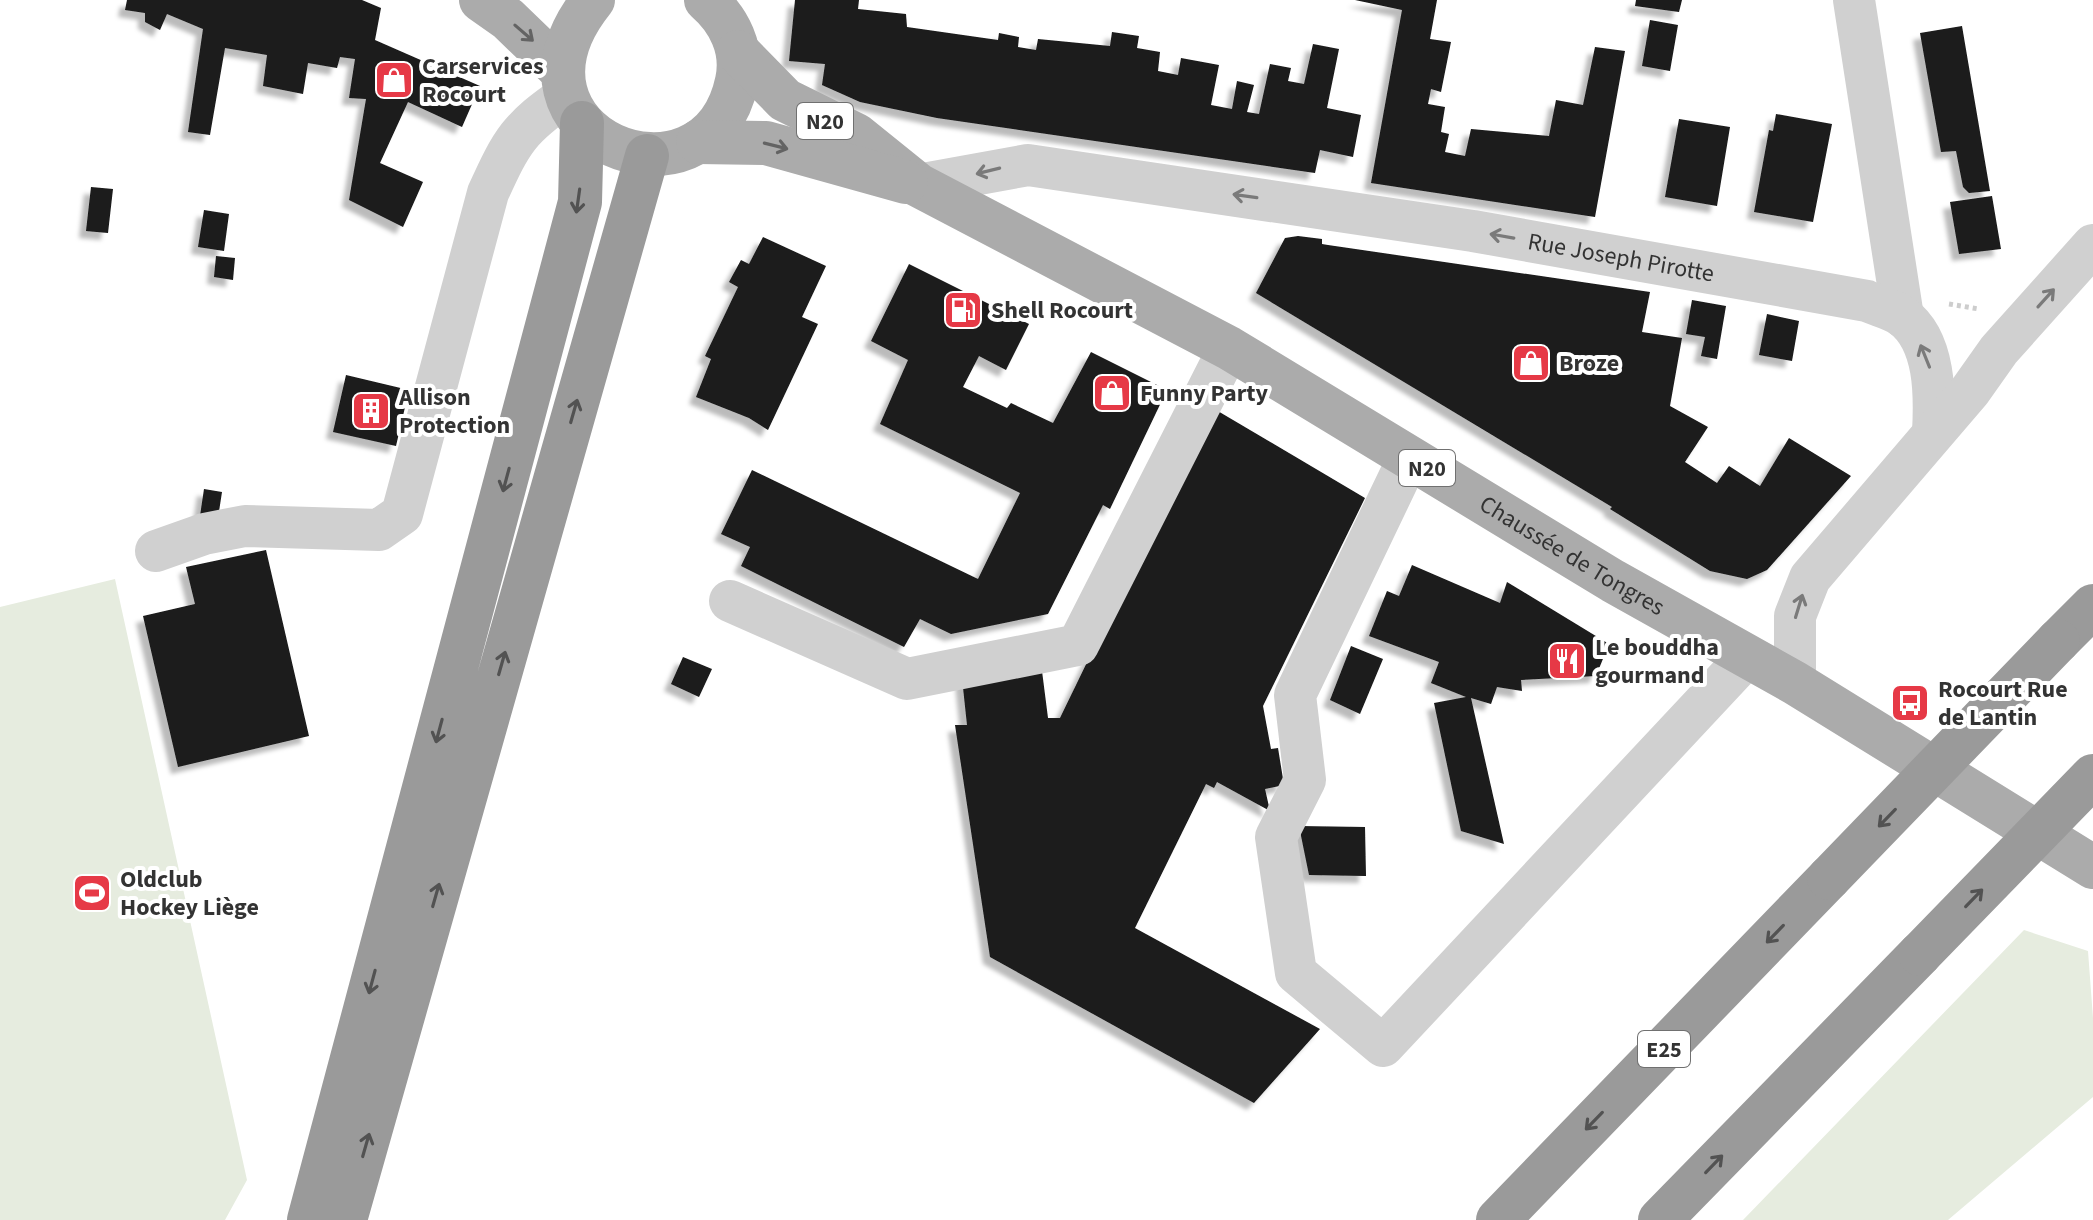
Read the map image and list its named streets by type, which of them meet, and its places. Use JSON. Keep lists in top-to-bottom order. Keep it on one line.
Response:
{"streets":{"highway":["E25"],"main road":["N20","Chaussée de Tongres"],"street":["Rue Joseph Pirotte"]},"crossings":[["N20","Chaussée de Tongres"],["Rue Joseph Pirotte","Chaussée de Tongres"]],"one_way":["Rue Joseph Pirotte"],"places":{"shop":["Carservices Rocourt","Broze","Funny Party"],"fuel station":["Shell Rocourt"],"building":["Allison Protection"],"restaurant":["Le bouddha gourmand"],"bus stop":["Rocourt Rue de Lantin"],"sports":["Oldclub Hockey Liège"]}}
